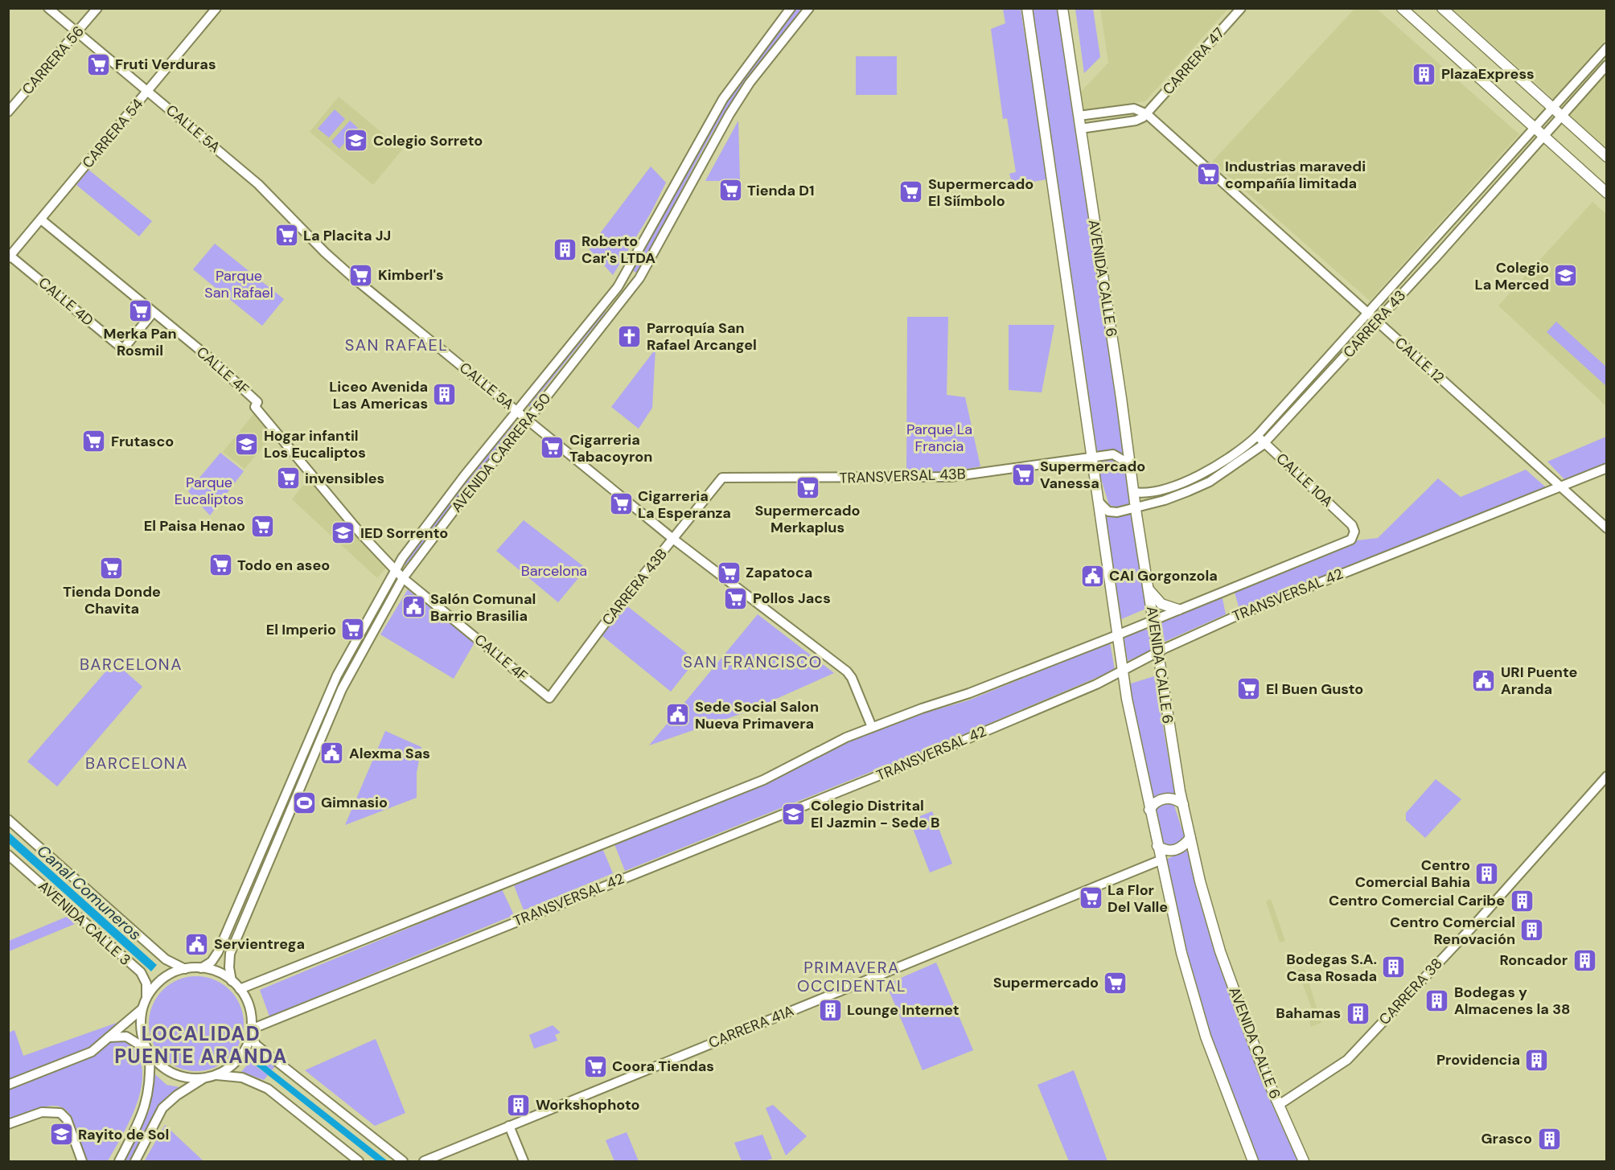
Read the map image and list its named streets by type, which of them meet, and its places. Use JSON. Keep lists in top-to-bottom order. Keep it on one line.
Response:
{"streets":{"main road":["AVENIDA CALLE 6"],"street":["CARRERA 56","CARRERA 47","CALLE 5A","CARRERA 54","CALLE 4D","CARRERA 43","CALLE 12","CALLE 4F","AVENIDA CARRERA 50","TRANSVERSAL 43B","CALLE 10A","CARRERA 43B","TRANSVERSAL 42","AVENIDA CALLE 3","CARRERA 38","CARRERA 41A"]},"crossings":[["CARRERA 56","CALLE 5A"],["CARRERA 47","AVENIDA CALLE 6"],["CARRERA 47","CALLE 12"],["CALLE 5A","CARRERA 54"],["CALLE 5A","AVENIDA CARRERA 50"],["CALLE 5A","CARRERA 43B"],["CALLE 5A","TRANSVERSAL 42"],["CARRERA 54","CALLE 4D"],["CARRERA 54","CALLE 4F"],["AVENIDA CALLE 6","CARRERA 43"],["AVENIDA CALLE 6","TRANSVERSAL 43B"],["AVENIDA CALLE 6","TRANSVERSAL 42"],["AVENIDA CALLE 6","CARRERA 38"],["CALLE 4D","CALLE 4F"],["CARRERA 43","CALLE 12"],["CARRERA 43","CALLE 10A"],["CALLE 12","TRANSVERSAL 42"],["CALLE 4F","AVENIDA CARRERA 50"],["CALLE 4F","CARRERA 43B"],["AVENIDA CARRERA 50","TRANSVERSAL 42"],["AVENIDA CARRERA 50","AVENIDA CALLE 3"],["TRANSVERSAL 43B","CARRERA 43B"],["CALLE 10A","TRANSVERSAL 42"],["TRANSVERSAL 42","AVENIDA CALLE 3"]],"districts":["SAN RAFAEL","SAN FRANCISCO","BARCELONA","BARCELONA","PRIMAVERA OCCIDENTAL","LOCALIDAD PUENTE ARANDA"],"water":["Canal Comuneros"],"parks":["Parque San Rafael","Parque La Francia","Parque Eucaliptos","Barcelona"],"places":{"supermarket":["Fruti Verduras","Industrias maravedi compañía limitada","Tienda D1","Supermercado El Siímbolo","La Placita JJ","Kimberl's","Merka Pan Rosmil","Frutasco","Cigarreria Tabacoyron","Supermercado Vanessa","invensibles","Supermercado Merkaplus","Cigarreria La Esperanza","El Paisa Henao","Todo en aseo","Tienda Donde Chavita","Zapatoca","Pollos Jacs","El Imperio","El Buen Gusto","La Flor Del Valle","Supermercado","Coora Tiendas"],"building":["PlazaExpress","Roberto Car's LTDA","Liceo Avenida Las Americas","Centro Comercial Bahia","Centro Comercial Caribe","Centro Comercial Renovación","Roncador","Bodegas S.A. Casa Rosada","Bodegas y Almacenes la 38","Lounge Internet","Bahamas","Providencia","Workshophoto","Grasco"],"school or university":["Colegio Sorreto","Colegio La Merced","Hogar infantil Los Eucaliptos","IED Sorrento","Colegio Distrital El Jazmin - Sede B","Rayito de Sol"],"church":["Parroquía San Rafael Arcangel"],"public building":["CAI Gorgonzola","Salón Comunal Barrio Brasilia","URI Puente Aranda","Sede Social Salon Nueva Primavera","Alexma Sas","Servientrega"],"sports":["Gimnasio"]}}
